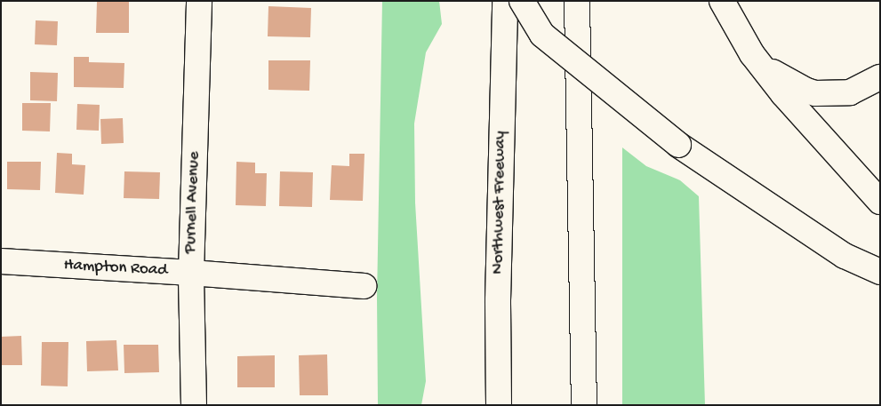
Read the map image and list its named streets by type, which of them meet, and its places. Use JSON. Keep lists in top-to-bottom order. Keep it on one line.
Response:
{"streets":{"main road":["Purnell Avenue","Northwest Freeway","Hampton Road"]},"crossings":[["Purnell Avenue","Hampton Road"]]}
